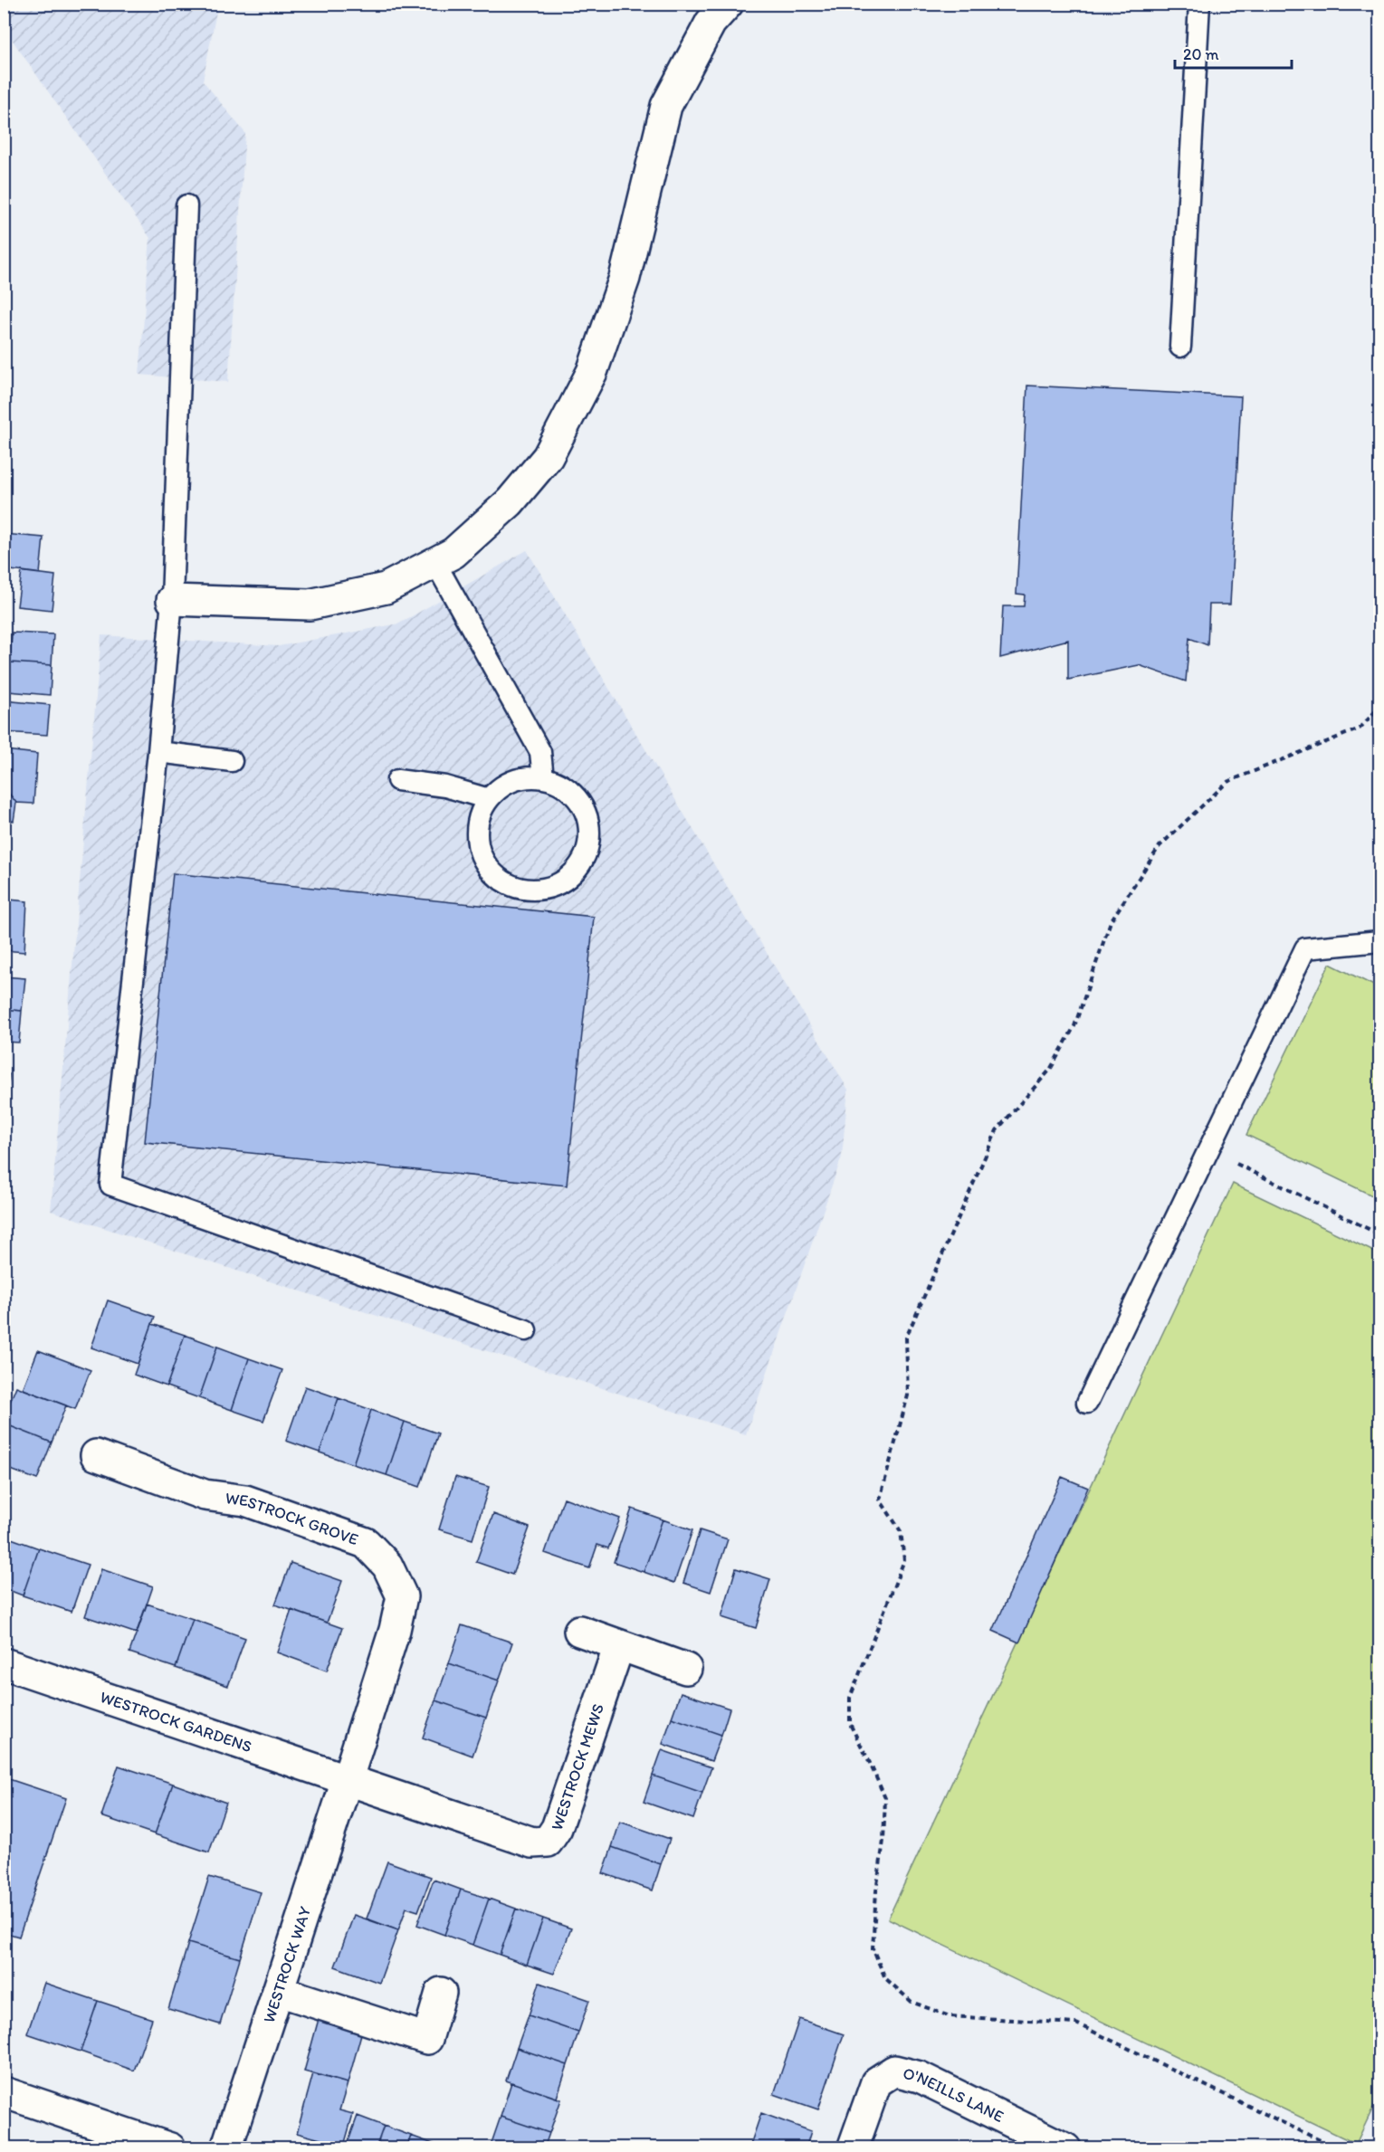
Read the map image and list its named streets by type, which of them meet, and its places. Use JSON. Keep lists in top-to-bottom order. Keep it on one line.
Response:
{"streets":{"street":["WESTROCK GROVE","WESTROCK GARDENS","WESTROCK MEWS","WESTROCK WAY","O'NEILLS LANE"]},"crossings":[["WESTROCK GROVE","WESTROCK GARDENS"],["WESTROCK GROVE","WESTROCK MEWS"],["WESTROCK GROVE","WESTROCK WAY"],["WESTROCK GARDENS","WESTROCK MEWS"],["WESTROCK GARDENS","WESTROCK WAY"],["WESTROCK MEWS","WESTROCK WAY"]],"scale_bar":"20 m"}
